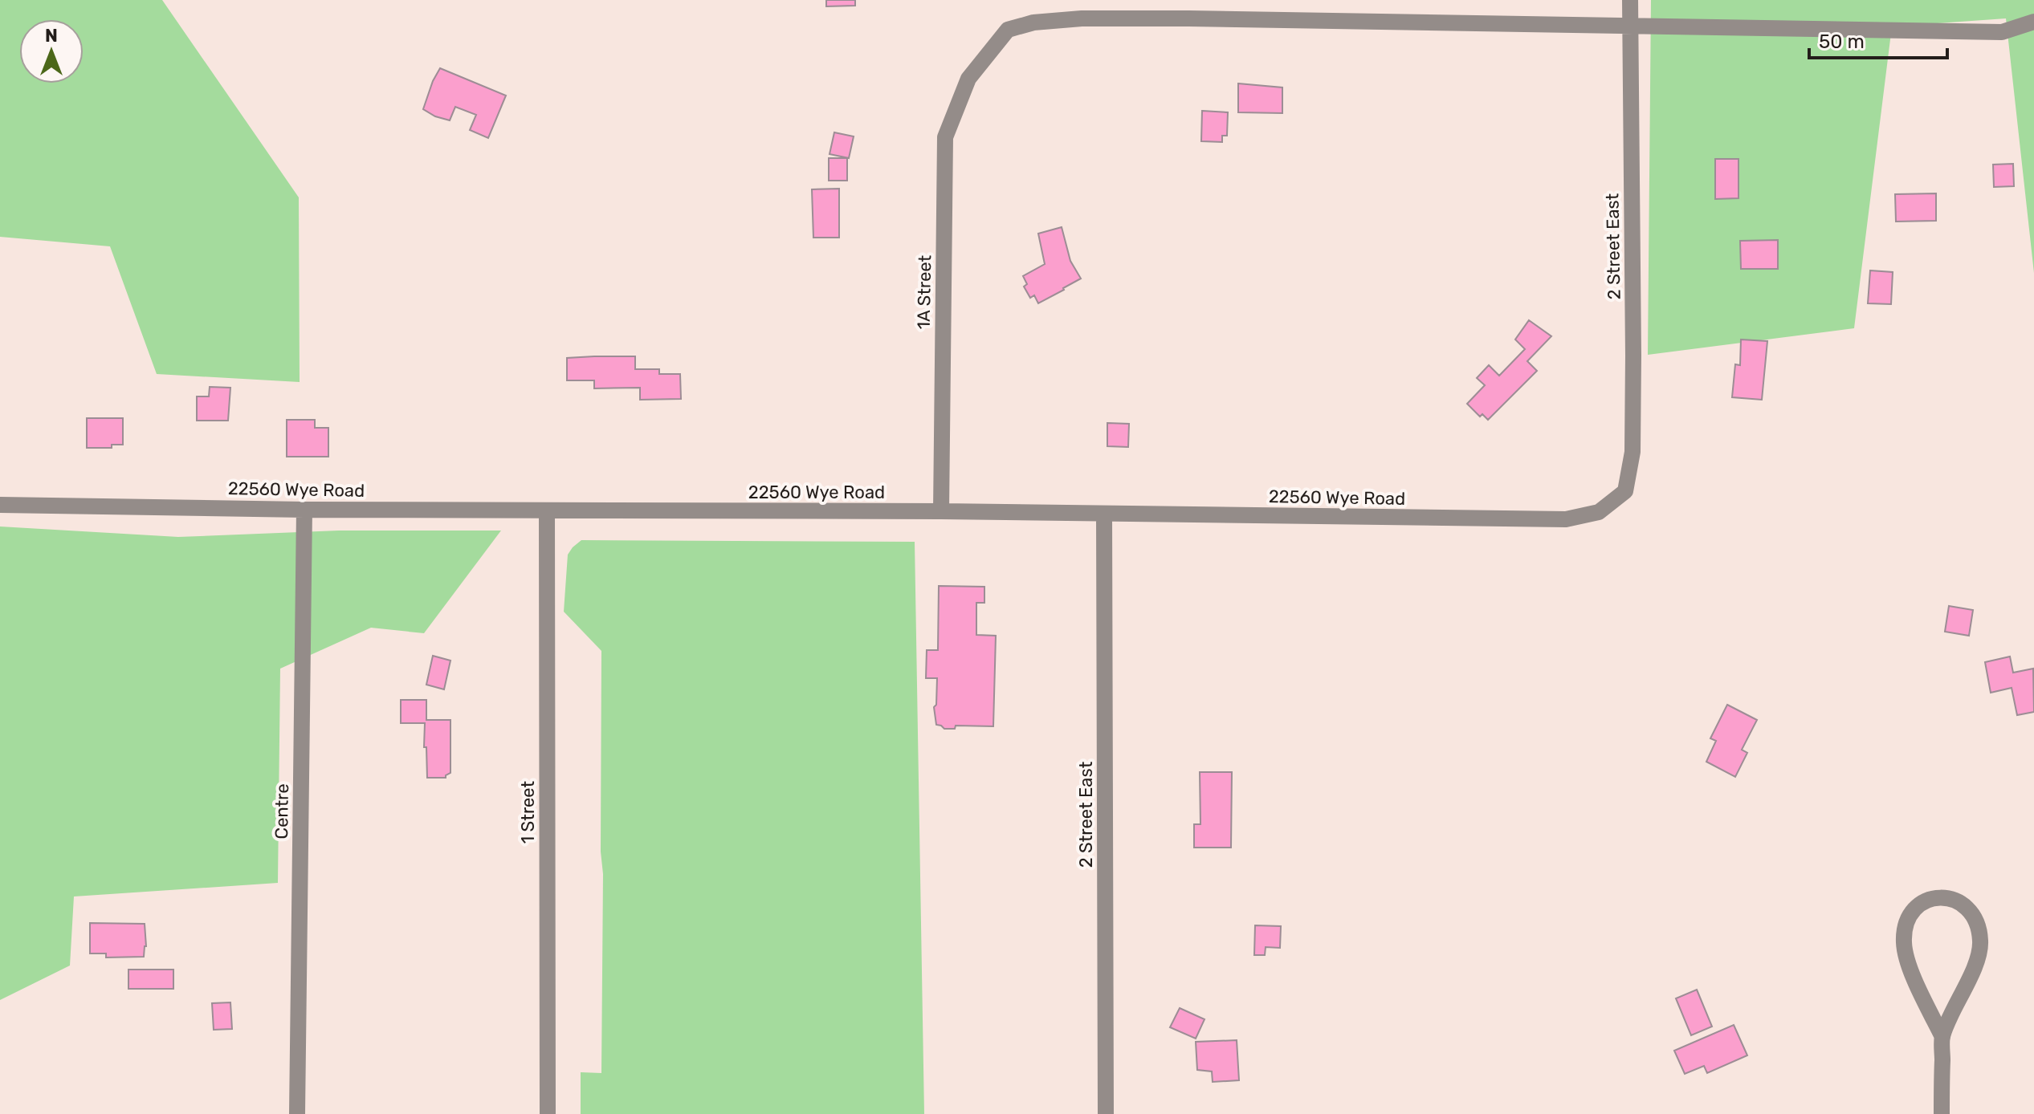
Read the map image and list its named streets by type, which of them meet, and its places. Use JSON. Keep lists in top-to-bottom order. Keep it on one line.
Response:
{"streets":{"street":["2 Street East","1A Street","22560 Wye Road","Centre","1 Street"]},"crossings":[["2 Street East","1A Street"],["2 Street East","22560 Wye Road"],["1A Street","22560 Wye Road"],["22560 Wye Road","Centre"],["22560 Wye Road","1 Street"]],"scale_bar":"50 m","north":"top"}
